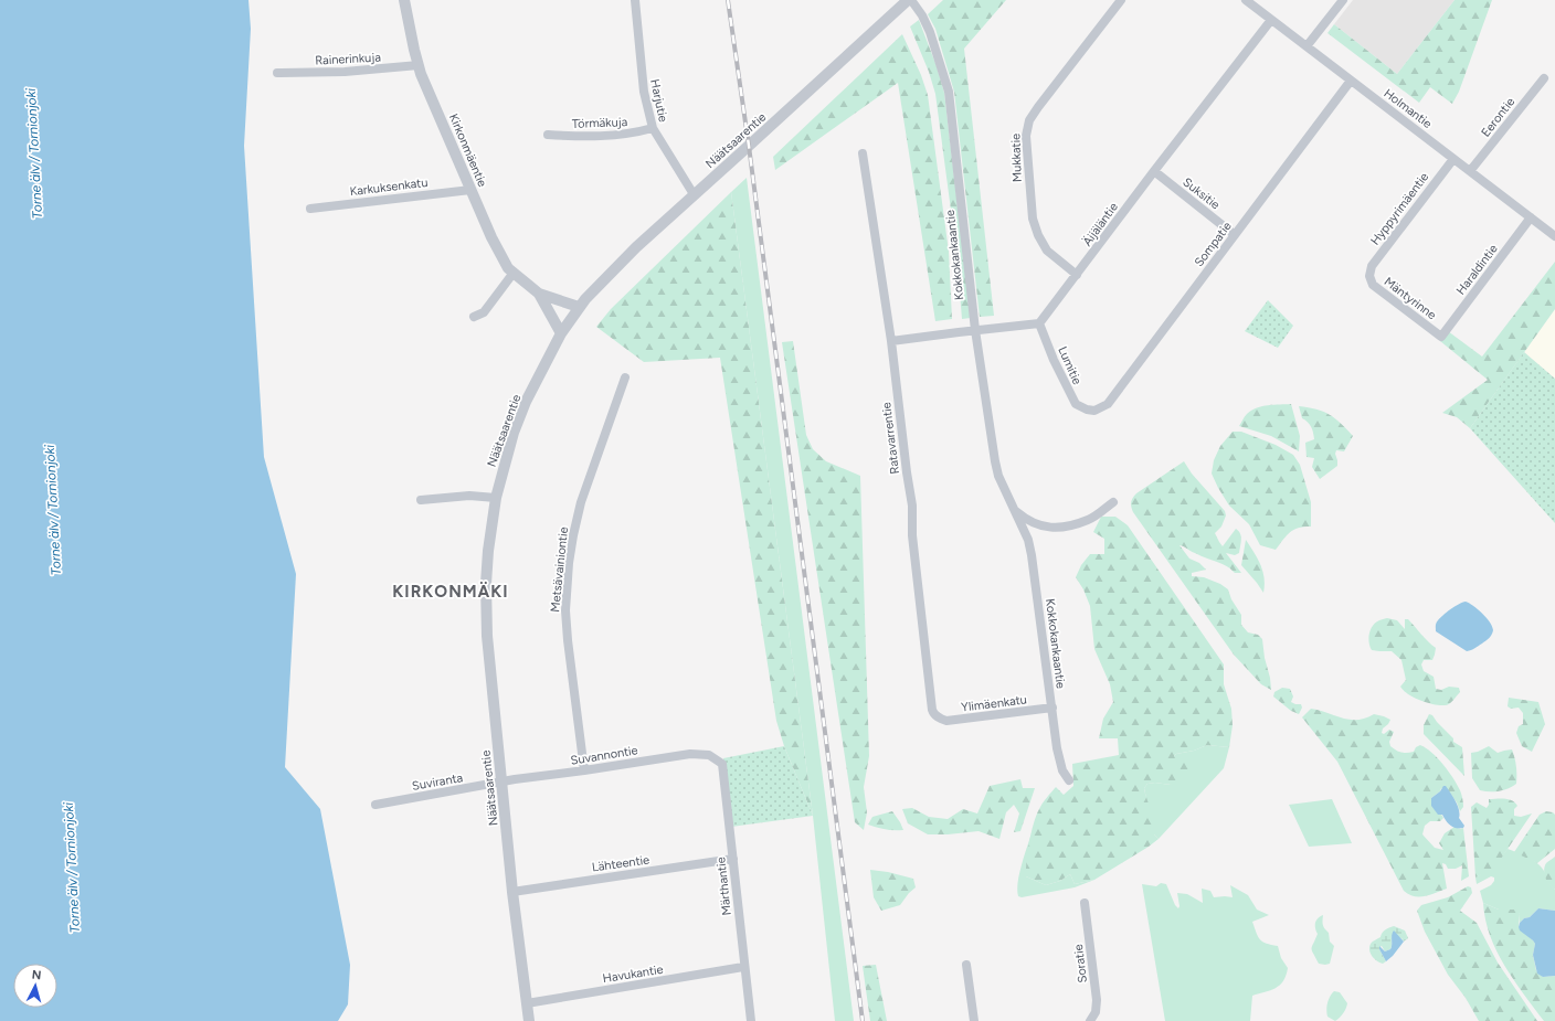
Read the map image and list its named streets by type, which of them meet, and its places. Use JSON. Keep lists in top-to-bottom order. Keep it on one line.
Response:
{"streets":{"street":["Rainerinkuja","Harjutie","Holmantie","Eerontie","Törmäkuja","Näätsaarentie","Kirkonmäentie","Mukkatie","Karkuksenkatu","Suksitie","Hyppyrimäentie","Äijäläntie","Sompatie","Kokkokankaantie","Haraldintie","Mäntyrinne","Lumitie","Ratavarrentie","Metsävainiontie","Ylimäenkatu","Suvannontie","Suviranta","Lähteentie","Märthantie","Soratie","Havukantie"]},"crossings":[["Rainerinkuja","Kirkonmäentie"],["Harjutie","Törmäkuja"],["Harjutie","Näätsaarentie"],["Holmantie","Eerontie"],["Holmantie","Hyppyrimäentie"],["Holmantie","Äijäläntie"],["Holmantie","Sompatie"],["Holmantie","Haraldintie"],["Näätsaarentie","Kirkonmäentie"],["Näätsaarentie","Suvannontie"],["Näätsaarentie","Suviranta"],["Näätsaarentie","Lähteentie"],["Näätsaarentie","Havukantie"],["Kirkonmäentie","Karkuksenkatu"],["Mukkatie","Äijäläntie"],["Suksitie","Äijäläntie"],["Suksitie","Sompatie"],["Hyppyrimäentie","Mäntyrinne"],["Äijäläntie","Lumitie"],["Sompatie","Lumitie"],["Kokkokankaantie","Ylimäenkatu"],["Haraldintie","Mäntyrinne"],["Ratavarrentie","Ylimäenkatu"],["Metsävainiontie","Suvannontie"],["Suvannontie","Suviranta"],["Suvannontie","Märthantie"],["Lähteentie","Märthantie"],["Märthantie","Havukantie"]],"districts":["KIRKONMÄKI"],"water":["Torne älv / Tornionjoki"],"north":"top"}
